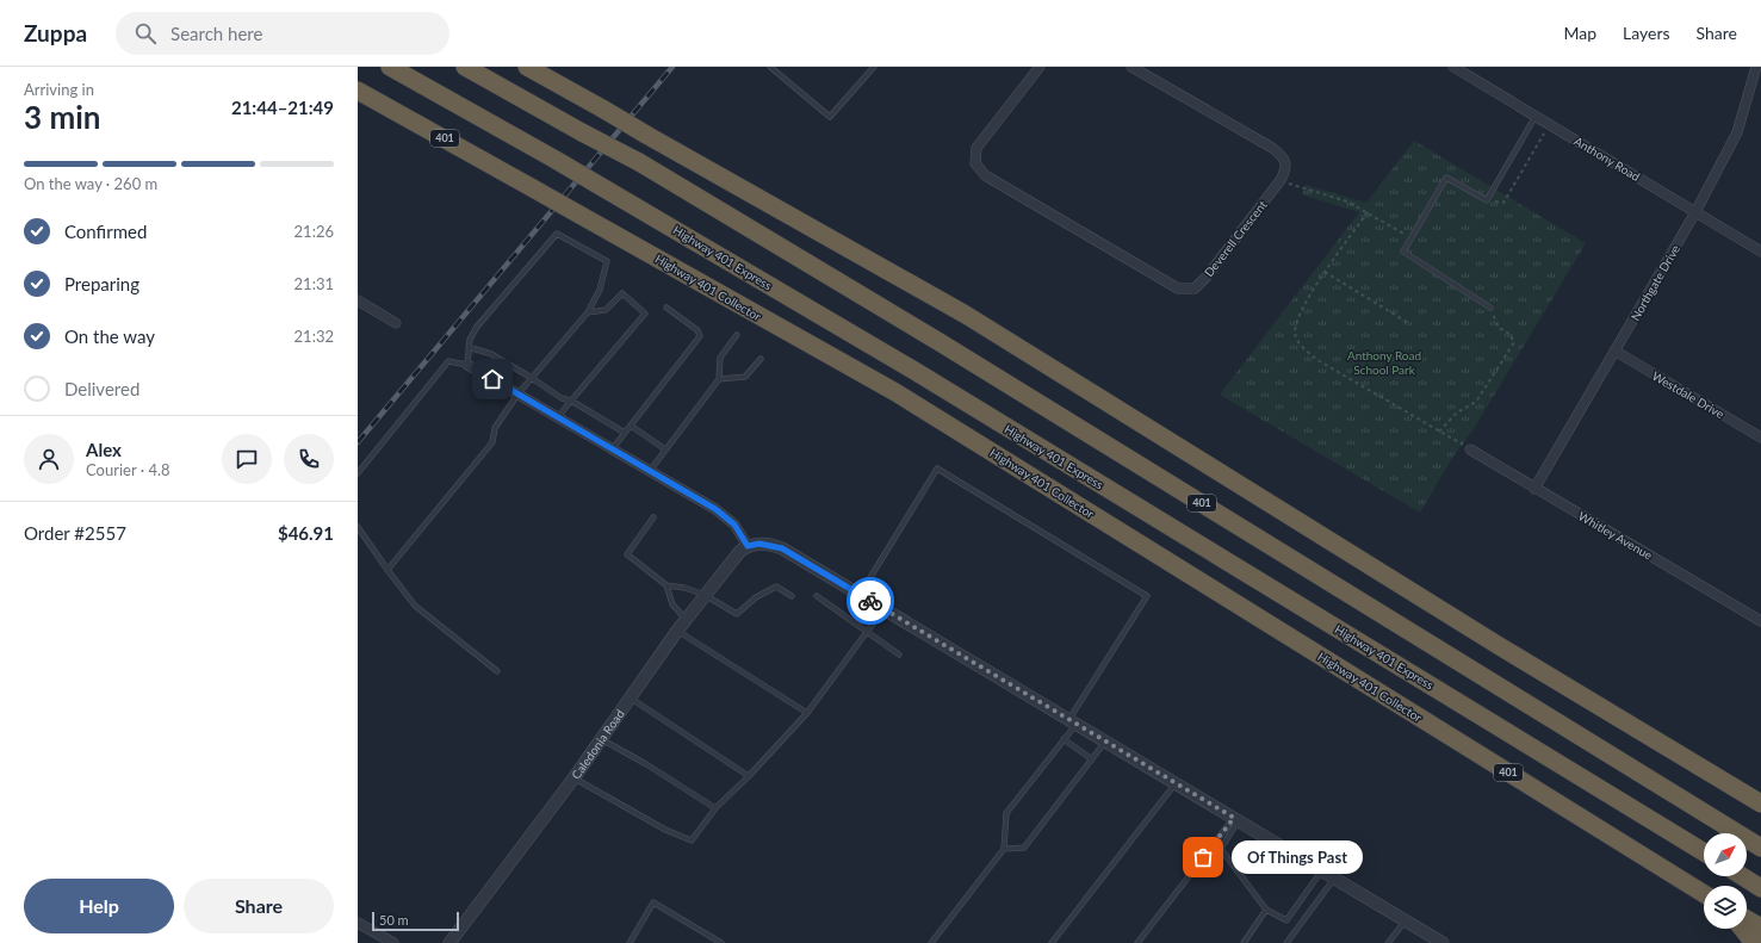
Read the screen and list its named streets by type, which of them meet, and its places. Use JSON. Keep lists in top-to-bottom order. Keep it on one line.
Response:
{"streets":{"highway":["401","Highway 401 Express","Highway 401 Collector"],"street":["Anthony Road","Deverell Crescent","Northgate Drive","Westdale Drive","Whitley Avenue","Caledonia Road"]},"crossings":[["Anthony Road","Northgate Drive"],["Northgate Drive","Westdale Drive"],["Northgate Drive","Whitley Avenue"]],"parks":["Anthony Road School Park"],"places":["Of Things Past"],"scale_bar":"50 m","north":"top right","page":{"header":"Zuppa","search":"Search here","nav":["Map","Layers","Share"],"heading":["3 min","Arriving in","21:44–21:49"],"panel":["Alex","Courier · 4.8","Order #2557","$46.91"],"bar":"On the way · 260 m","list":[["Confirmed","21:26"],["Preparing","21:31"],["On the way","21:32"],"Delivered"],"bubble":"Of Things Past","buttons":["Help","Share"],"scale":"50 m"}}
